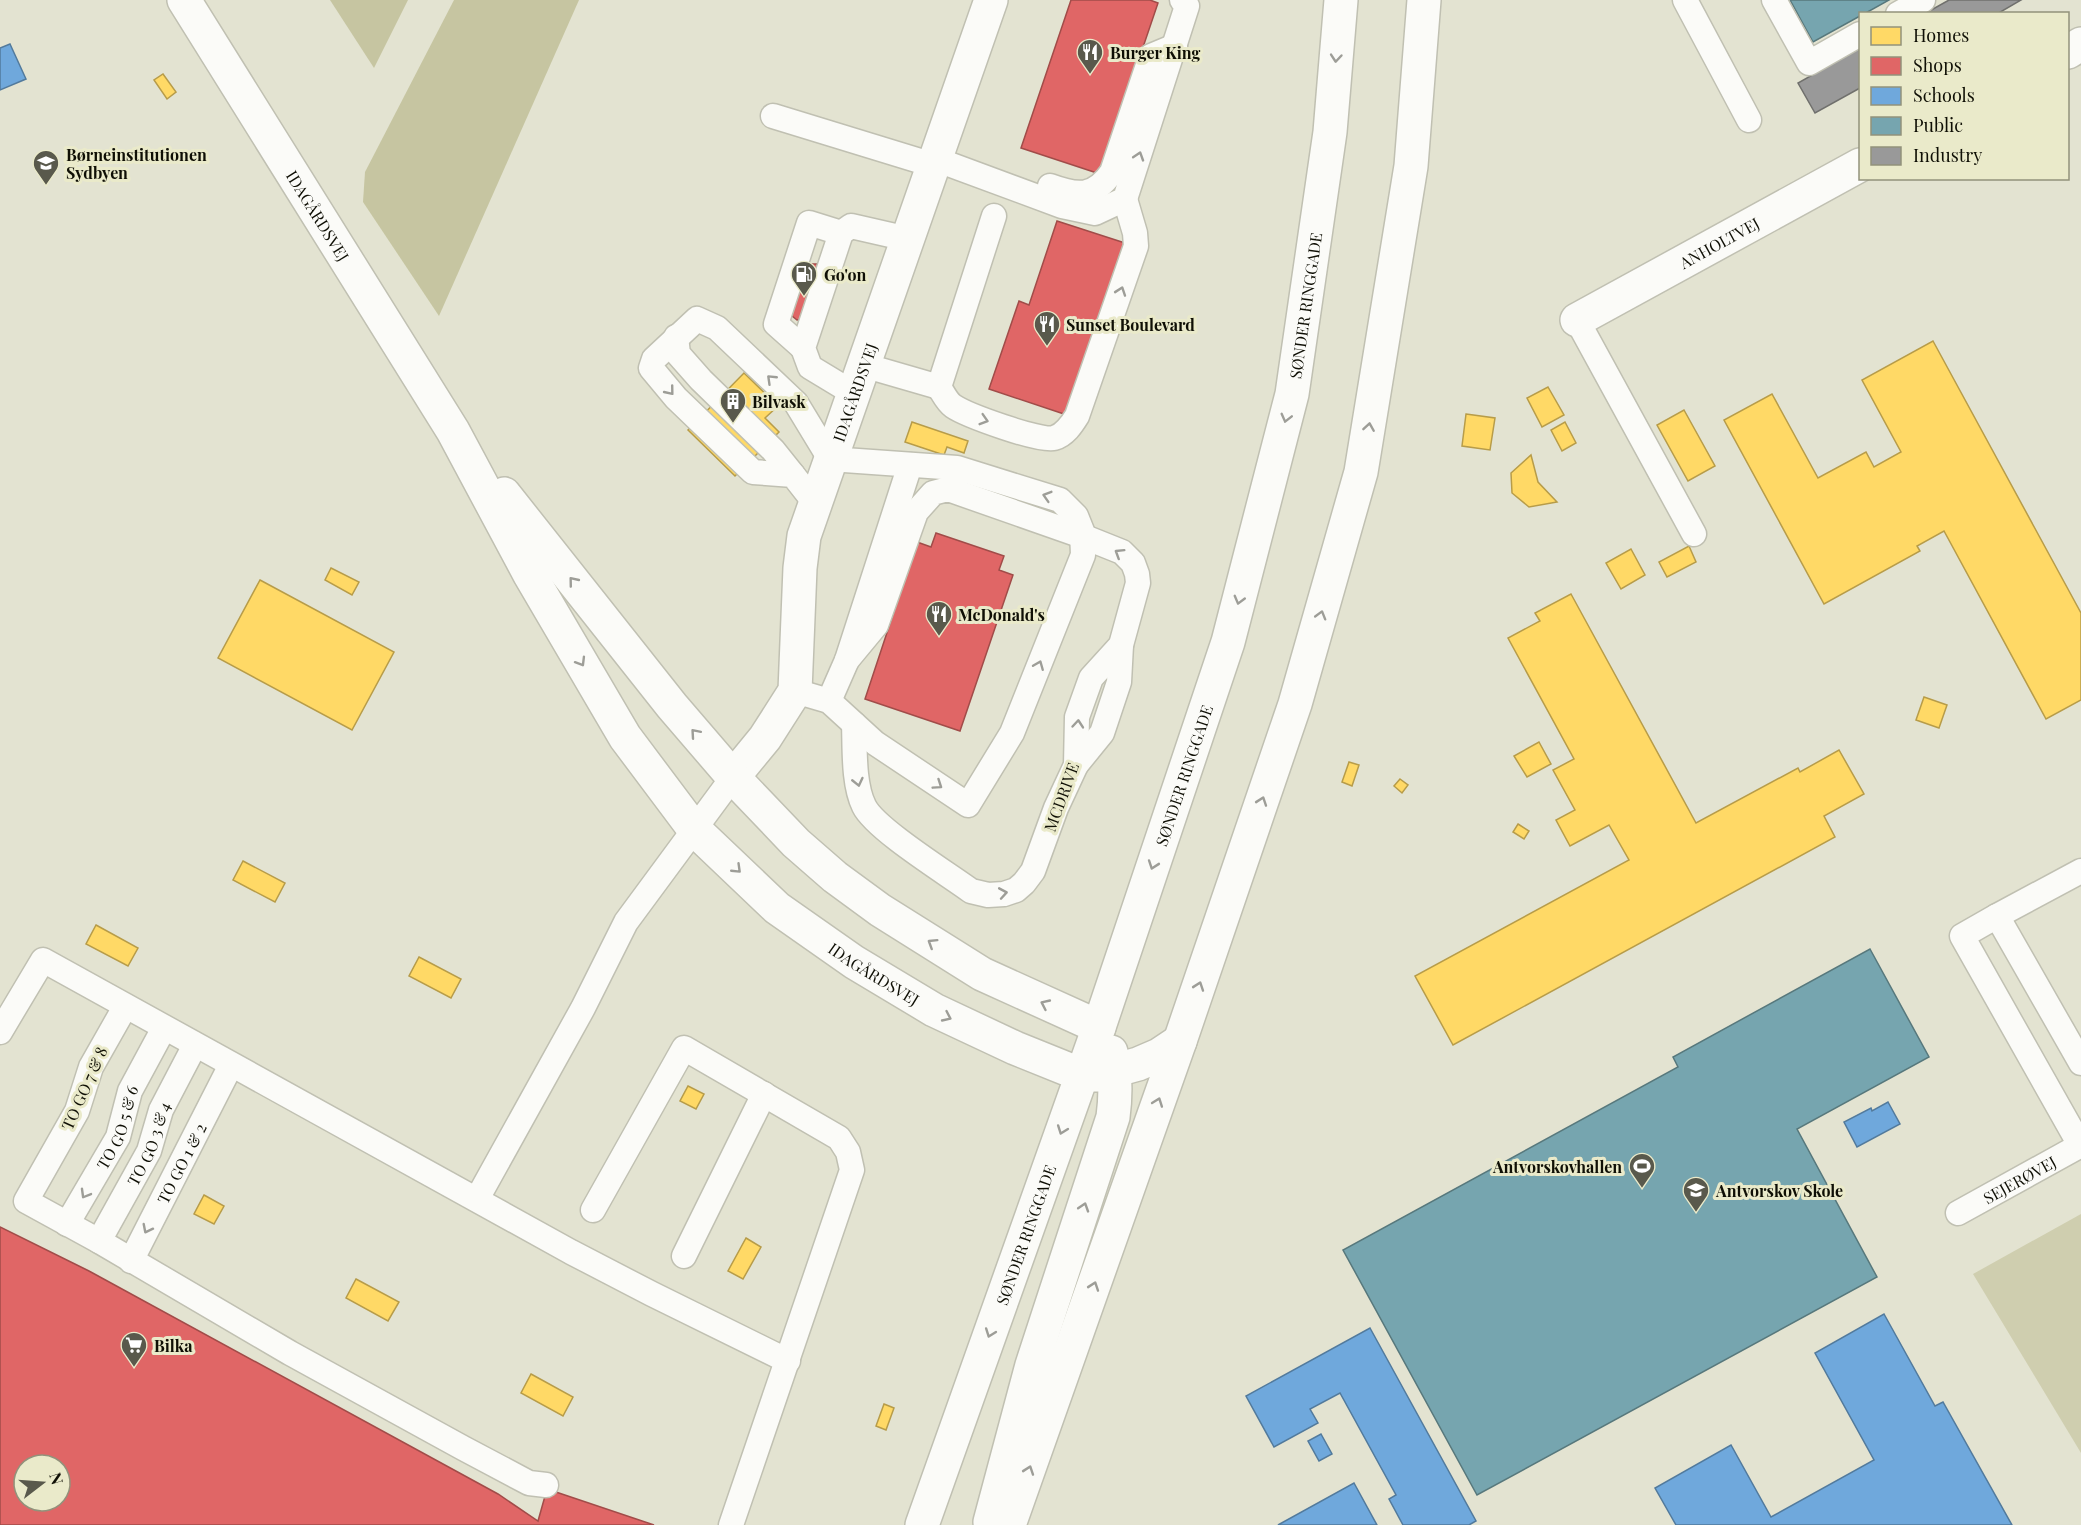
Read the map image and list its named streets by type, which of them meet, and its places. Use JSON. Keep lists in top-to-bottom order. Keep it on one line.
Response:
{"streets":{"street":["IDAGÅRDSVEJ","ANHOLTVEJ","SØNDER RINGGADE"],"lane":["MCDRIVE","TO GO 7 & 8","TO GO 5 & 6","TO GO 3 & 4","TO GO 1 & 2","SEJERØVEJ"]},"crossings":[["IDAGÅRDSVEJ","SØNDER RINGGADE"],["TO GO 7 & 8","TO GO 5 & 6"]],"one_way":["TO GO 5 & 6","TO GO 1 & 2"],"places":{"restaurant":["Burger King","Sunset Boulevard","McDonald's"],"school or university":["Børneinstitutionen Sydbyen","Antvorskov Skole"],"fuel station":["Go'on"],"building":["Bilvask"],"sports":["Antvorskovhallen"],"supermarket":["Bilka"]},"legend":["Homes","Shops","Schools","Public","Industry"],"north":"right"}
